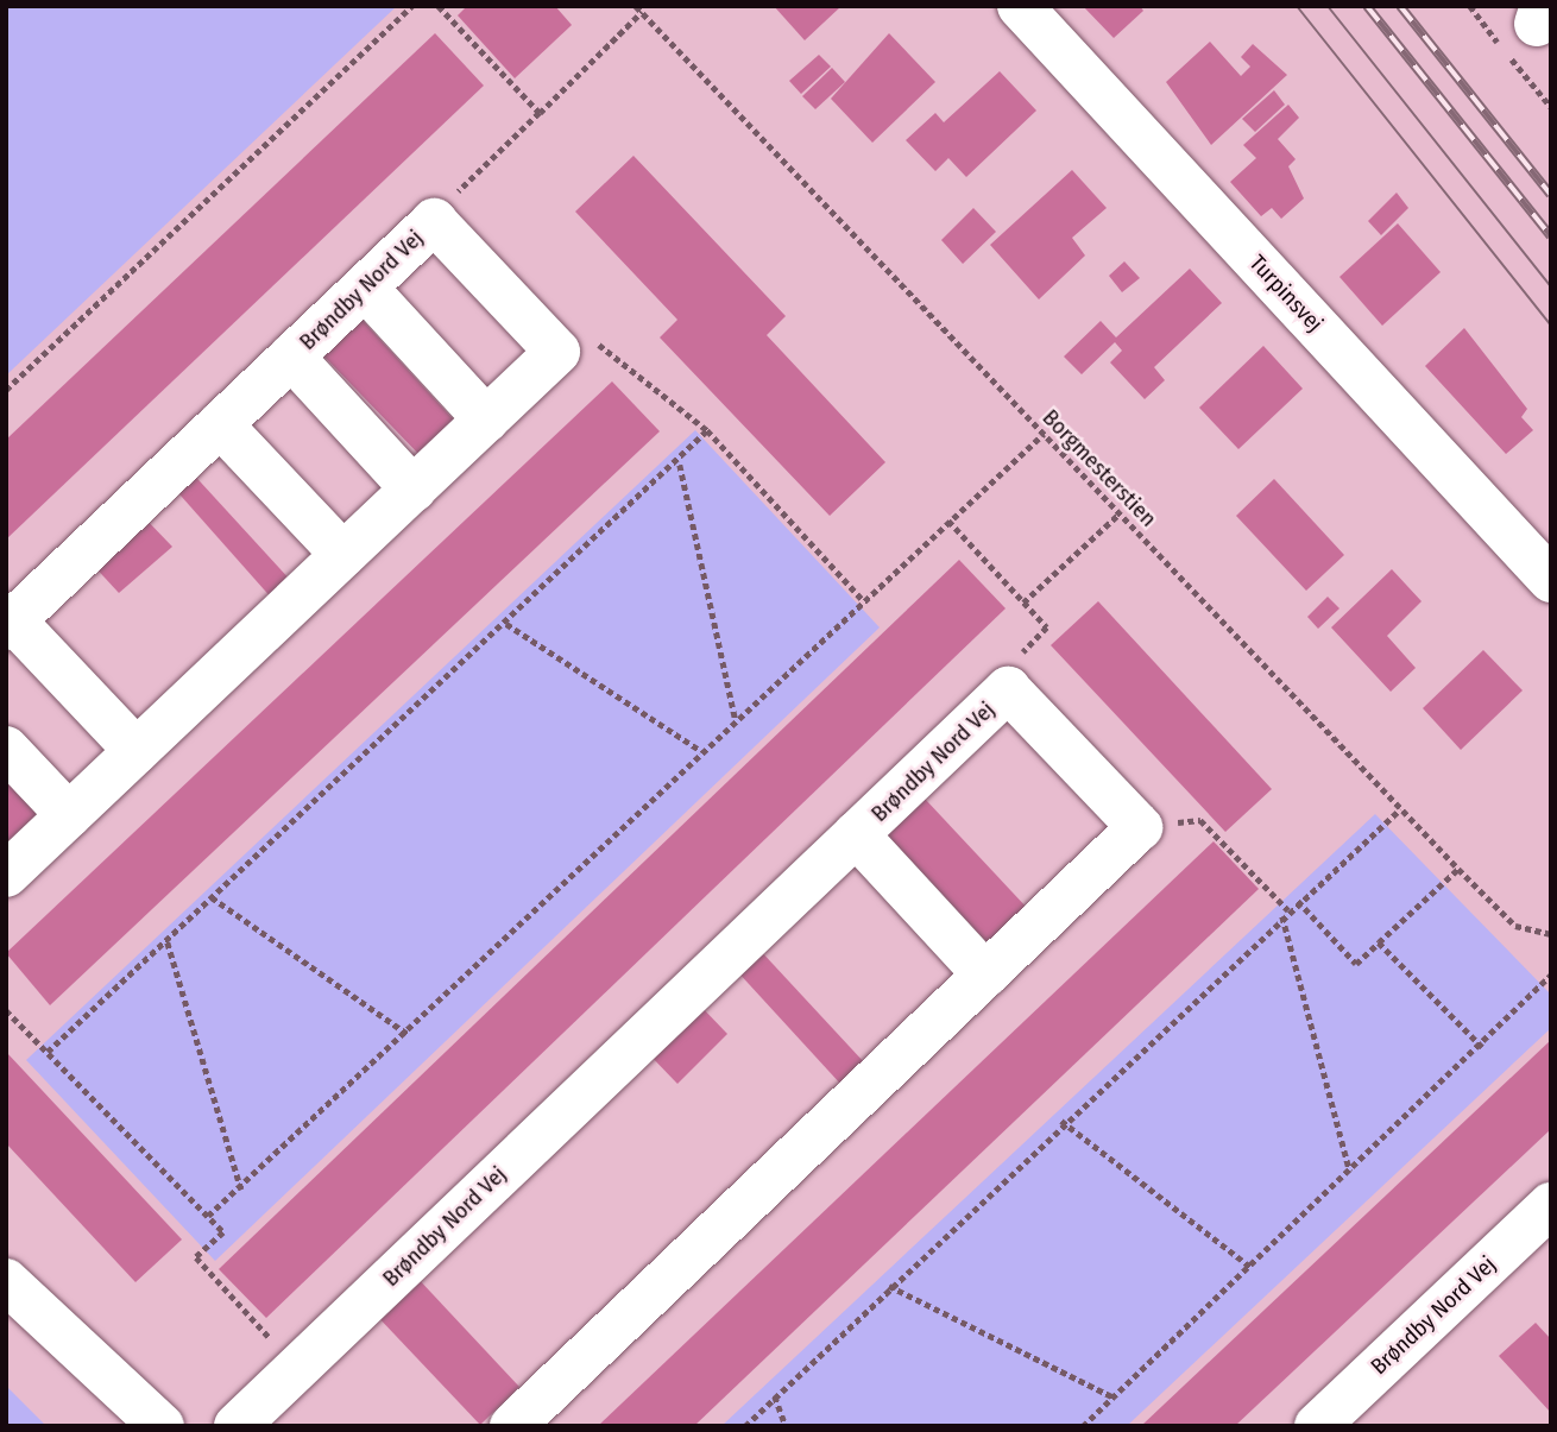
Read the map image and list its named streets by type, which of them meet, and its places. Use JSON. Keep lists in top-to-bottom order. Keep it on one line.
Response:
{"streets":{"street":["Brøndby Nord Vej","Turpinsvej"],"path":["Borgmesterstien"]}}
